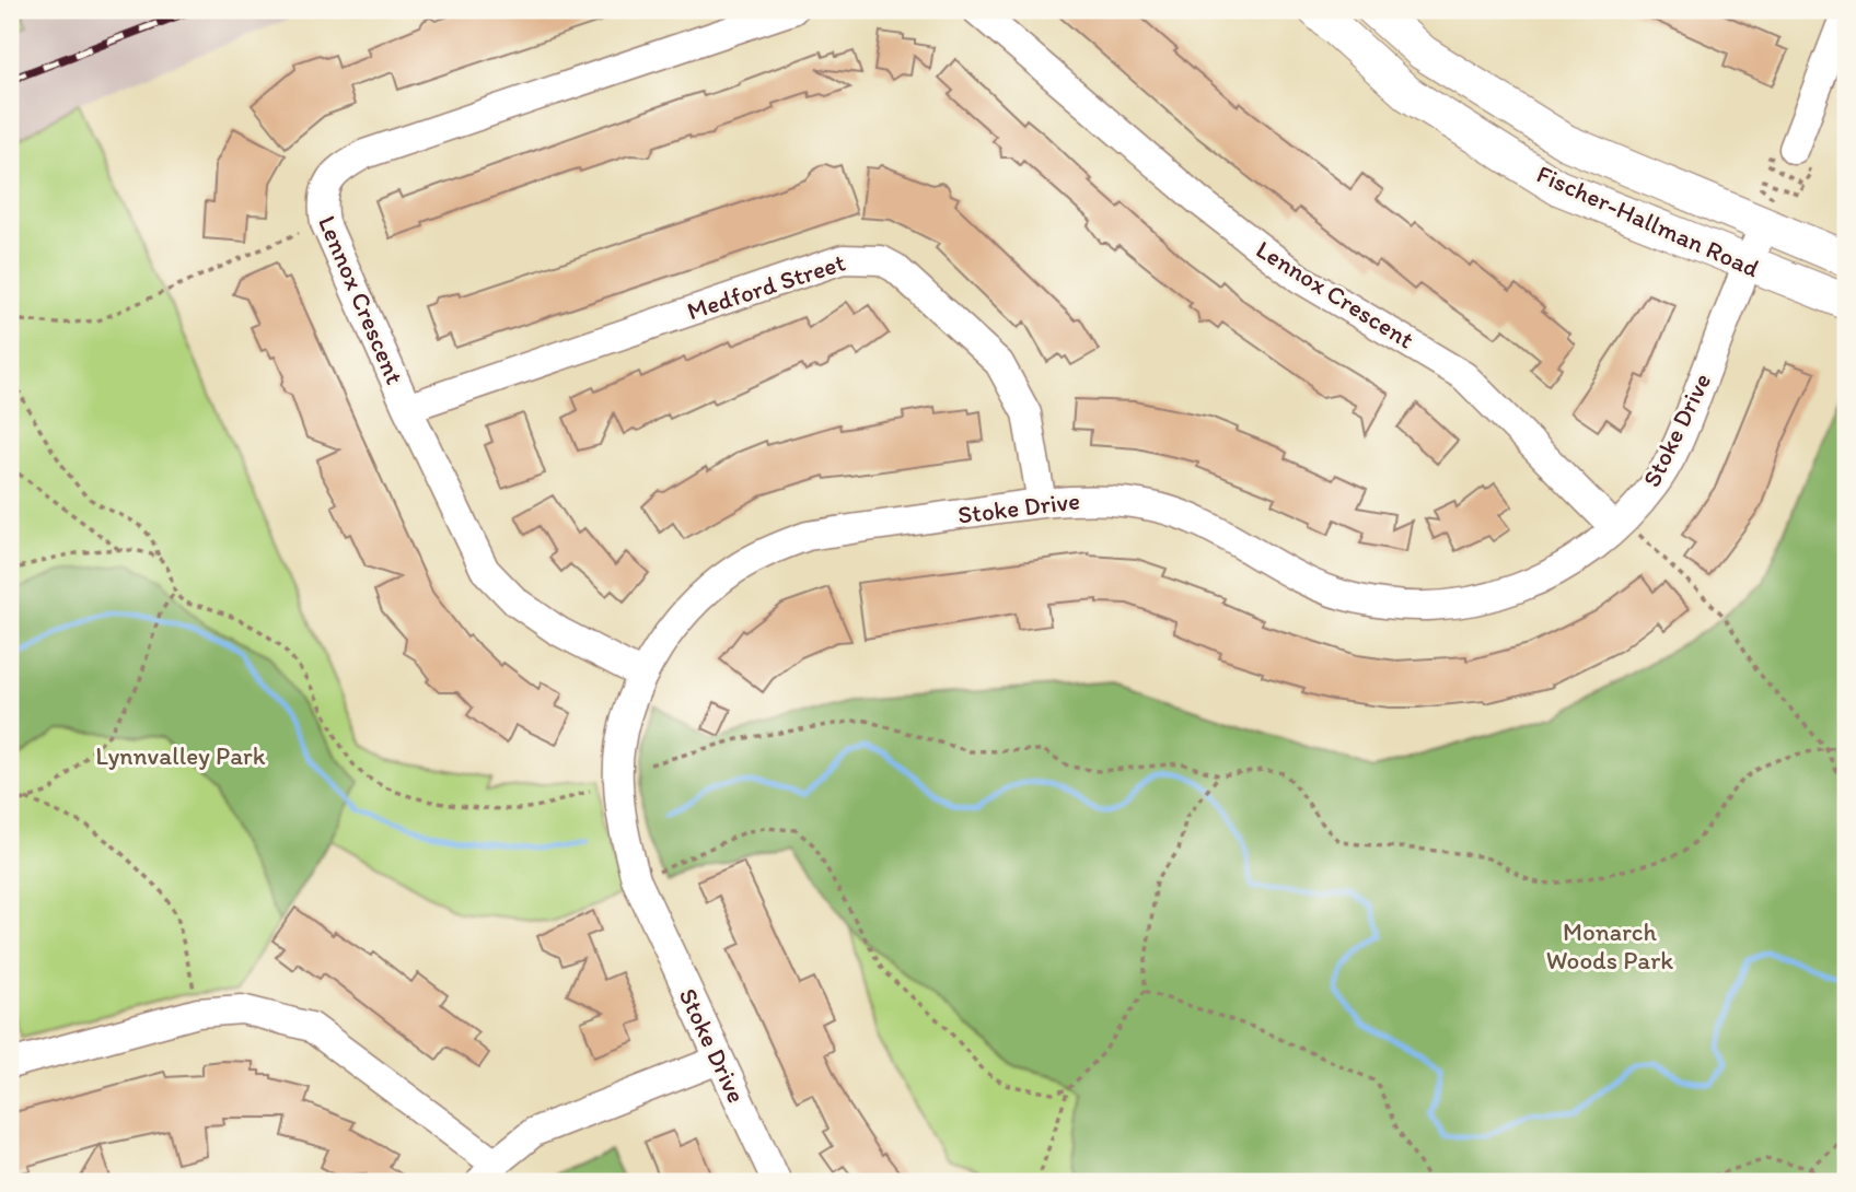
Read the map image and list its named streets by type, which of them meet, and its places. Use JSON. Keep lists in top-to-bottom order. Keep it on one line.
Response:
{"streets":{"main road":["Fischer-Hallman Road"],"street":["Medford Street","Lennox Crescent","Stoke Drive"]},"crossings":[["Fischer-Hallman Road","Stoke Drive"],["Medford Street","Lennox Crescent"],["Medford Street","Stoke Drive"],["Lennox Crescent","Stoke Drive"]],"parks":["Lynnvalley Park","Monarch Woods Park"]}
